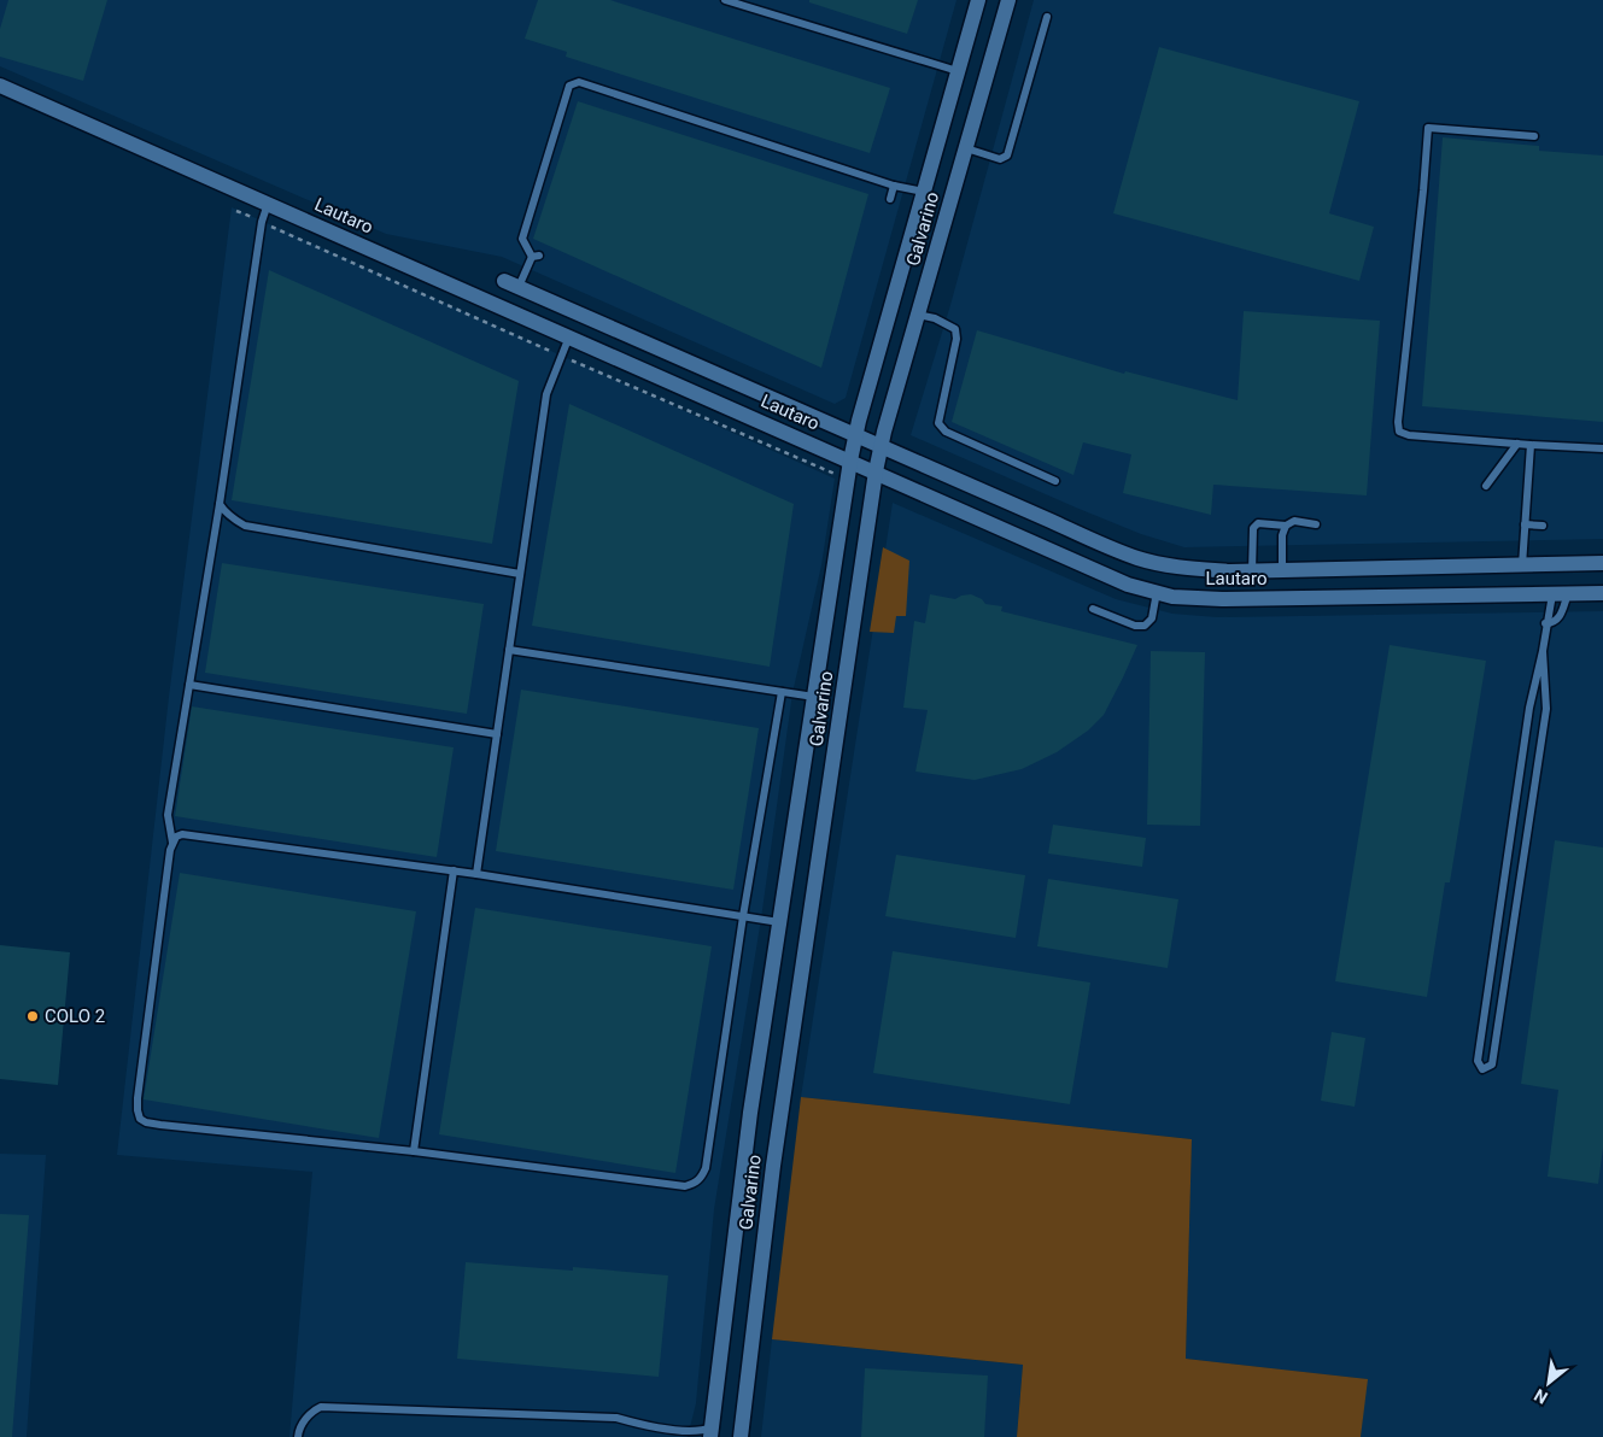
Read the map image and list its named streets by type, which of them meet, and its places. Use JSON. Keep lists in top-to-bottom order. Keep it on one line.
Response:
{"streets":{"street":["Lautaro","Galvarino"]},"crossings":[["Lautaro","Galvarino"]],"places":["COLO 2"],"north":"bottom left"}
